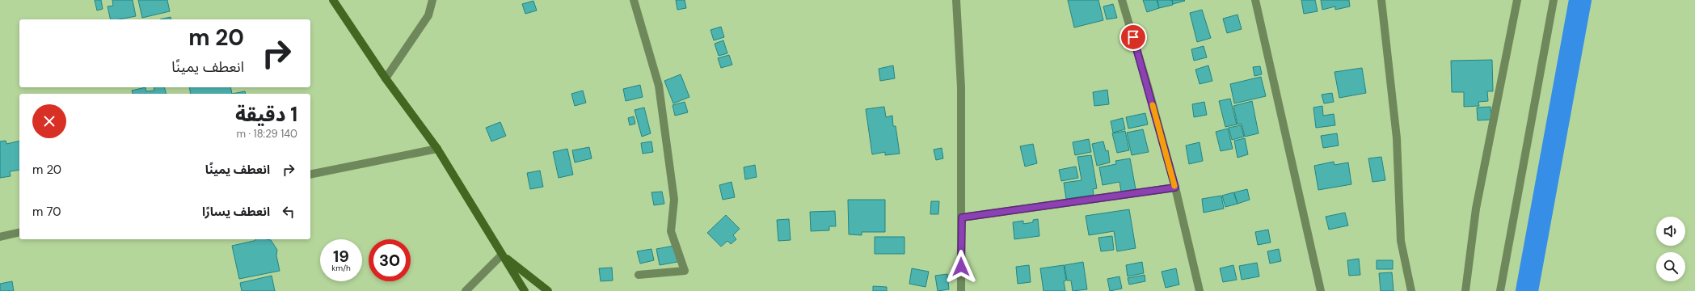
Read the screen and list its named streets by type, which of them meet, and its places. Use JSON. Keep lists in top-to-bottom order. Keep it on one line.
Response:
{"page":{"turn":["20 m","انعطف يمينًا"],"heading":["1 دقيقة","140 m · 18:29"],"list":[{"name":"انعطف يمينًا","value":"20 m"},{"name":"انعطف يسارًا","value":"70 m"}],"speed":"19 km/h","limit":"30"}}
